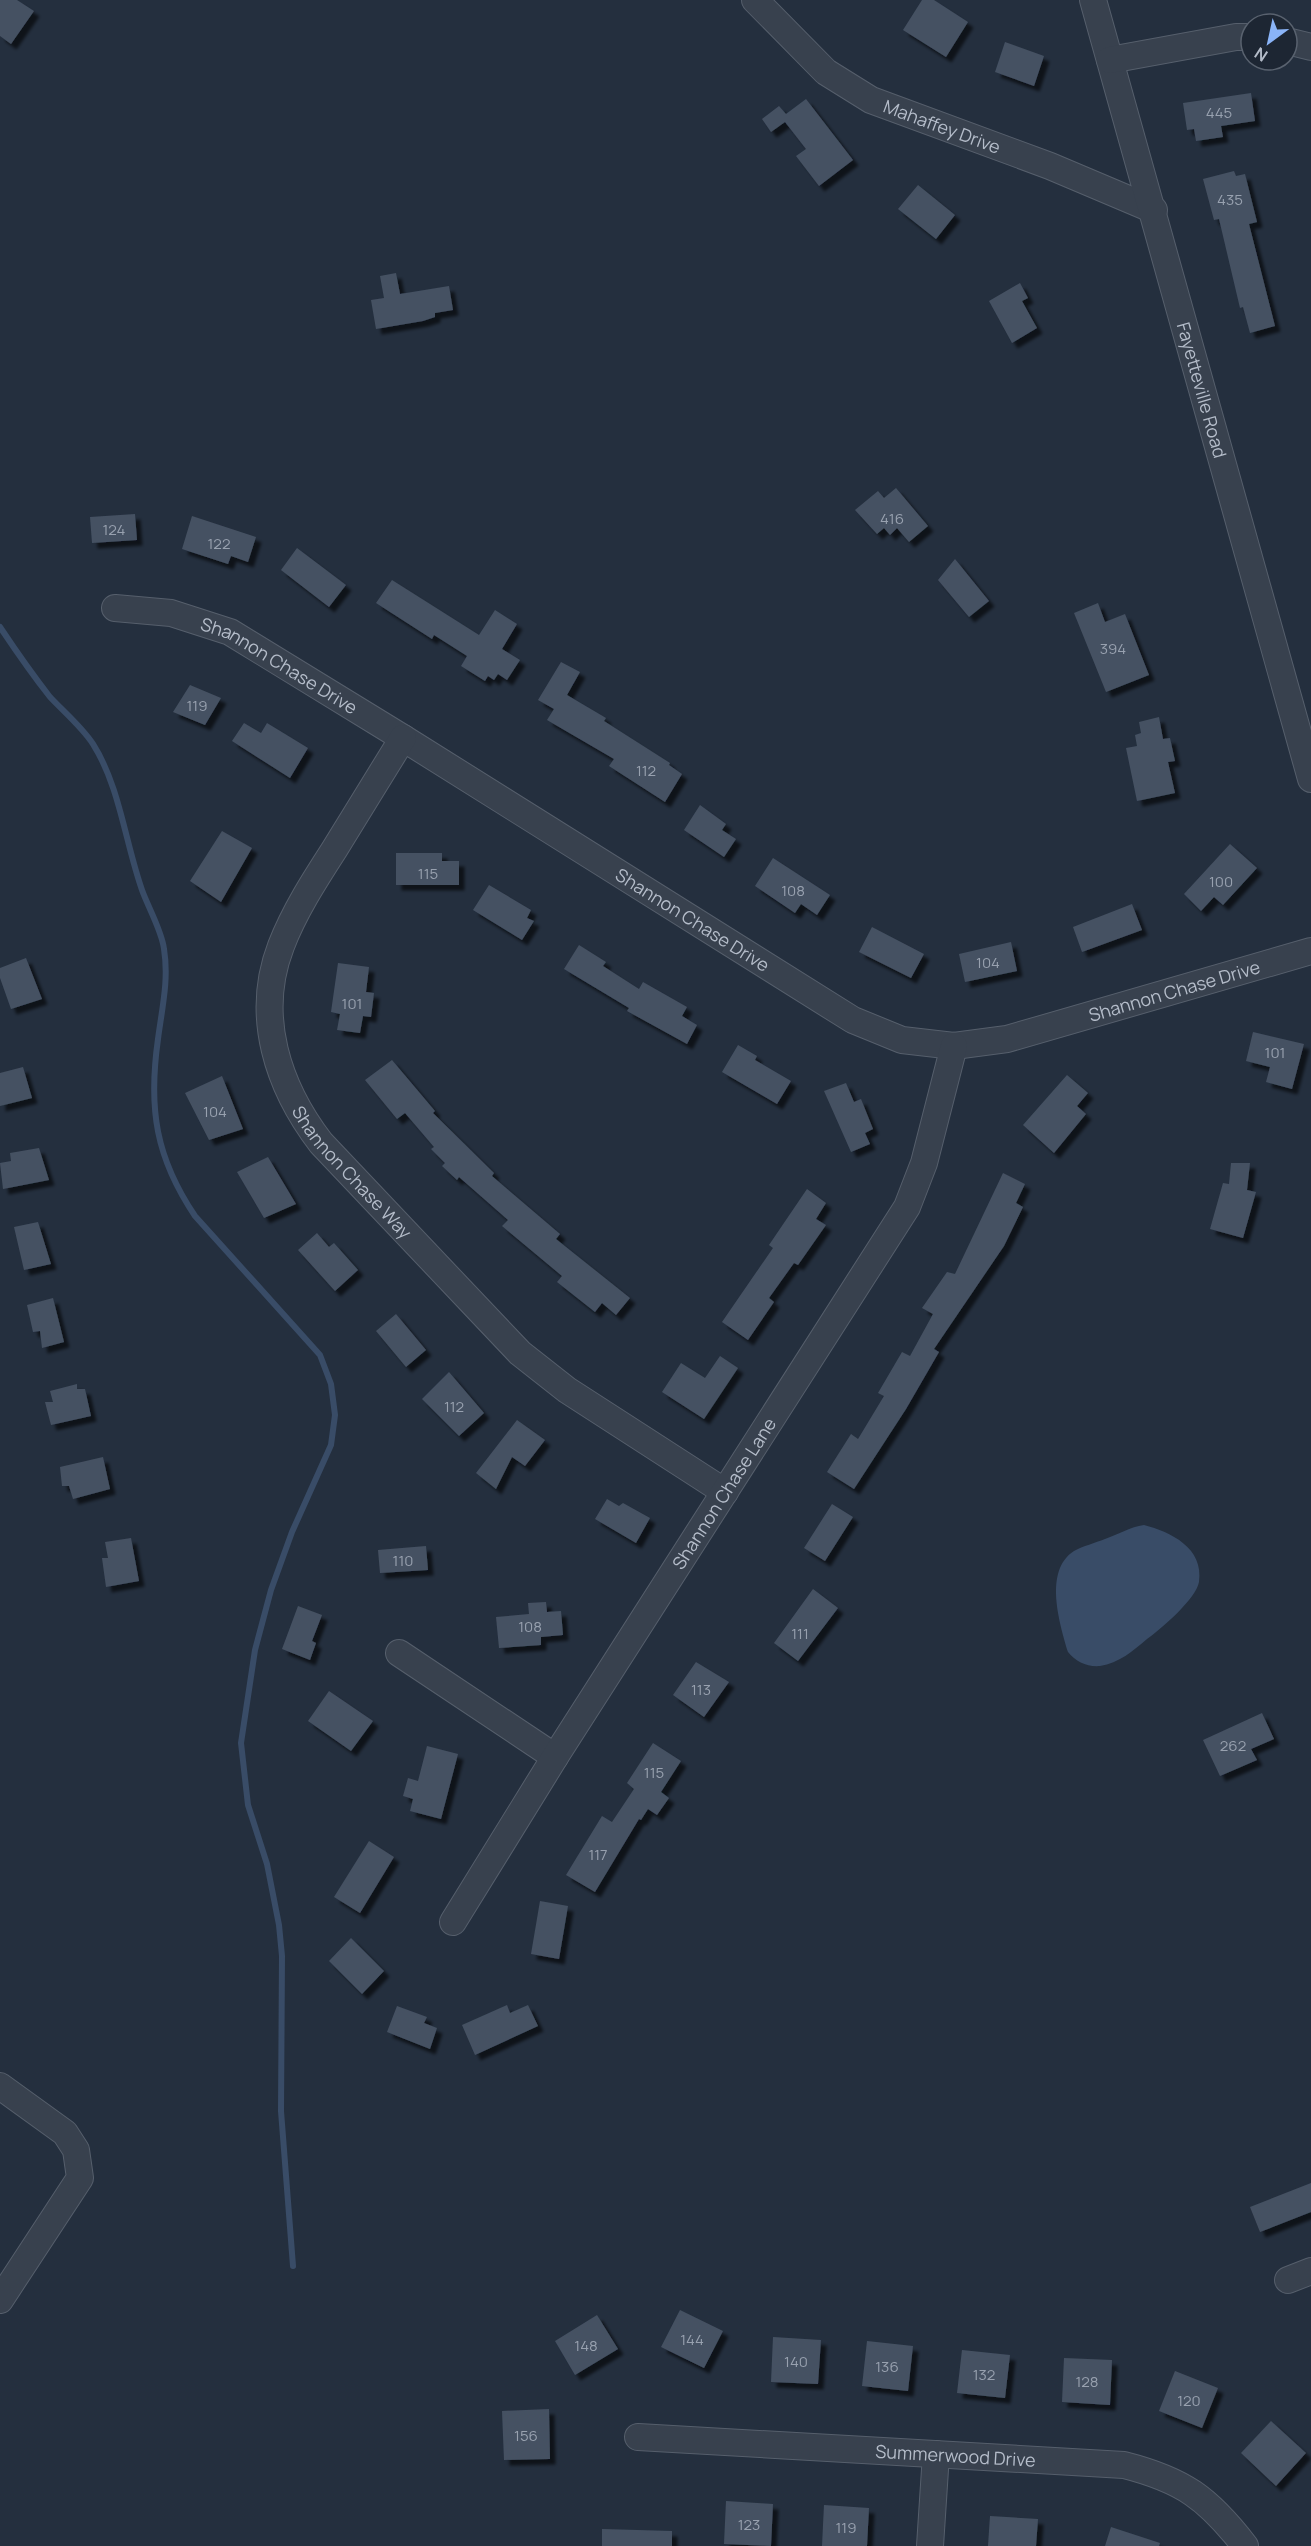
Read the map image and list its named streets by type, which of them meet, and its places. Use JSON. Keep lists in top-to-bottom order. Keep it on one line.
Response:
{"streets":{"street":["Mahaffey Drive","Fayetteville Road","Shannon Chase Drive","Shannon Chase Way","Shannon Chase Lane","Summerwood Drive"]},"crossings":[["Mahaffey Drive","Fayetteville Road"],["Shannon Chase Drive","Shannon Chase Way"],["Shannon Chase Drive","Shannon Chase Lane"],["Shannon Chase Way","Shannon Chase Lane"]],"house_numbers":["445","435","416","124","122","394","119","112","115","100","108","104","101","101","104","112","110","108","111","113","262","115","117","144","148","140","136","132","128","120","156","123","119"],"north":"bottom left"}
